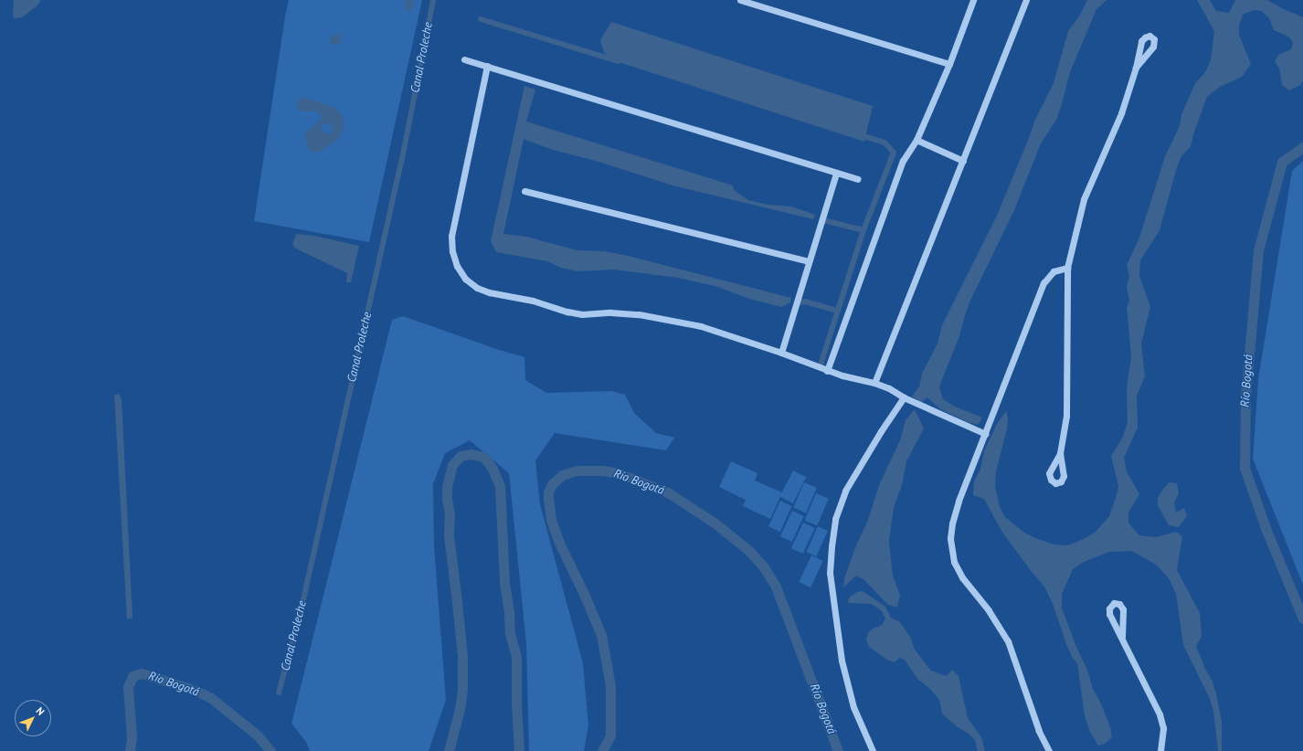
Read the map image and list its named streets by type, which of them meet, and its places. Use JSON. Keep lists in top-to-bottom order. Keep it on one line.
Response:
{"water":["Canal Proleche","Río Bogotá"],"north":"top right"}
